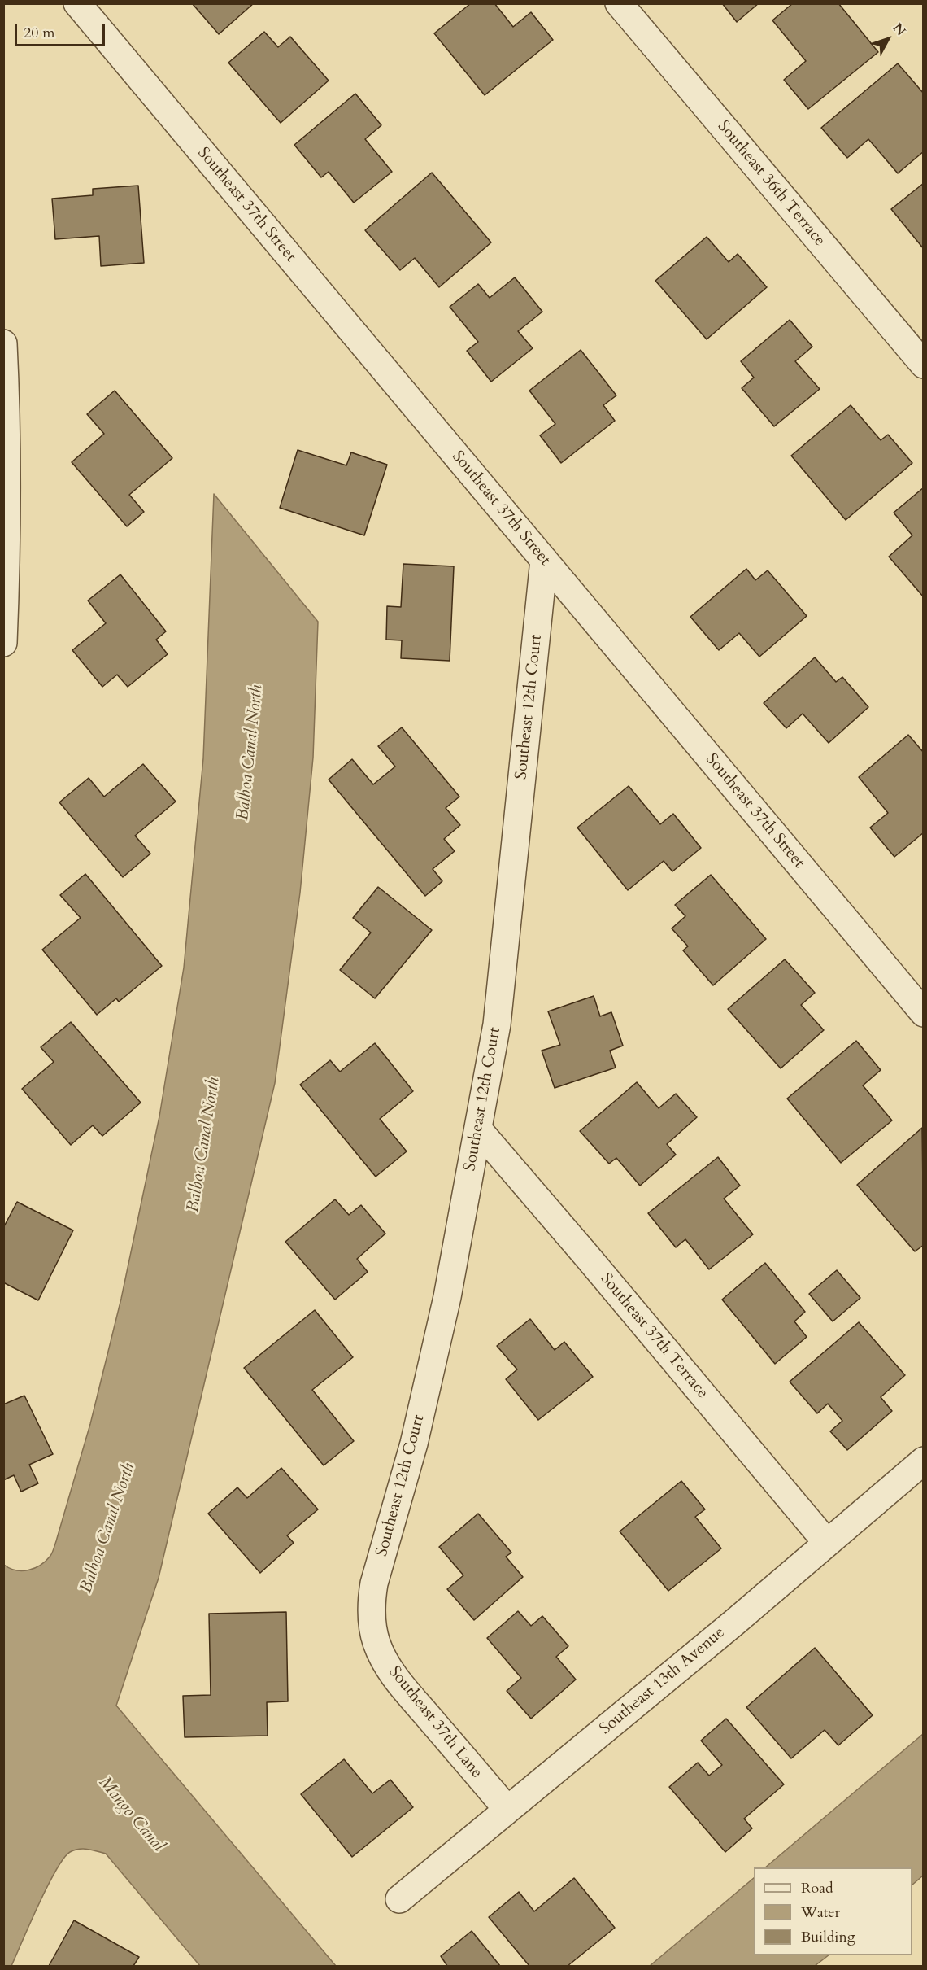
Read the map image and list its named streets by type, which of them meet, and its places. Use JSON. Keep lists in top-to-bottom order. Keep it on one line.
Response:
{"streets":{"street":["Southeast 36th Terrace","Southeast 37th Street","Southeast 12th Court","Southeast 37th Terrace","Southeast 13th Avenue","Southeast 37th Lane"]},"crossings":[["Southeast 37th Street","Southeast 12th Court"],["Southeast 12th Court","Southeast 37th Terrace"],["Southeast 12th Court","Southeast 37th Lane"],["Southeast 37th Terrace","Southeast 13th Avenue"],["Southeast 13th Avenue","Southeast 37th Lane"]],"water":["Balboa Canal North","Mango Canal"],"legend":["Road","Water","Building"],"scale_bar":"20 m","north":"top right"}
